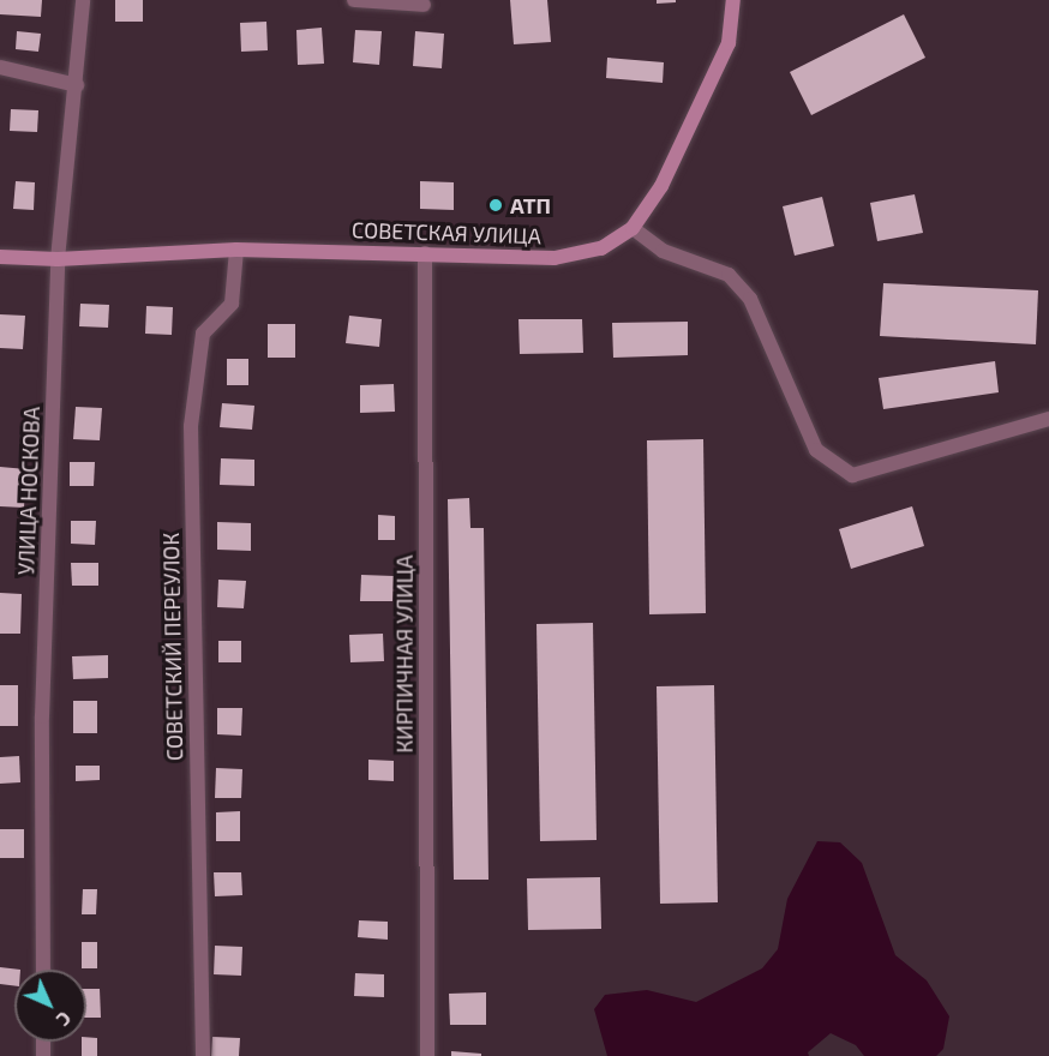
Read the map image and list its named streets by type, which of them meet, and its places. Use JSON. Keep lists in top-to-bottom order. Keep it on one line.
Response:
{"streets":{"street":["СОВЕТСКАЯ УЛИЦА","УЛИЦА НОСКОВА","СОВЕТСКИЙ ПЕРЕУЛОК","КИРПИЧНАЯ УЛИЦА"]},"crossings":[["СОВЕТСКАЯ УЛИЦА","УЛИЦА НОСКОВА"],["СОВЕТСКАЯ УЛИЦА","СОВЕТСКИЙ ПЕРЕУЛОК"],["СОВЕТСКАЯ УЛИЦА","КИРПИЧНАЯ УЛИЦА"]],"places":["АТП"],"north":"bottom right"}
